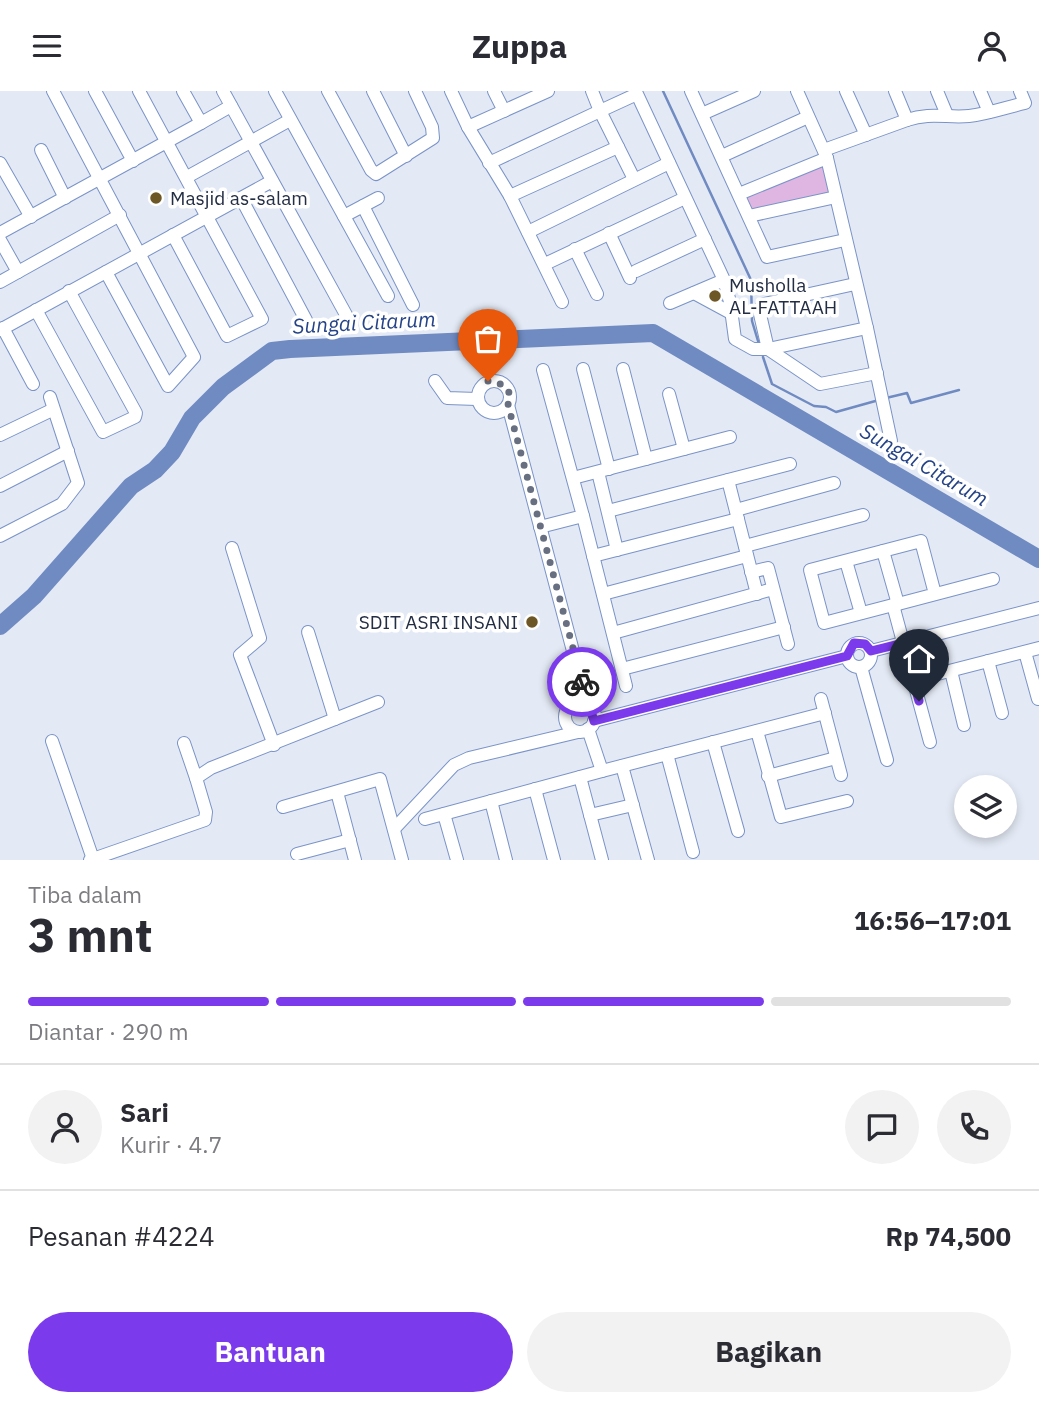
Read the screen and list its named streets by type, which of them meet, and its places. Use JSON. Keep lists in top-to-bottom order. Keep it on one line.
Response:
{"water":["Sungai Citarum"],"places":["Masjid as-salam","Musholla AL-FATTAAH","SDIT ASRI INSANI"],"page":{"header":"Zuppa","heading":["3 mnt","Tiba dalam","16:56–17:01"],"panel":["Sari","Kurir · 4.7","Pesanan #4224","Rp 74,500"],"bar":"Diantar · 290 m","buttons":["Bantuan","Bagikan"]}}
